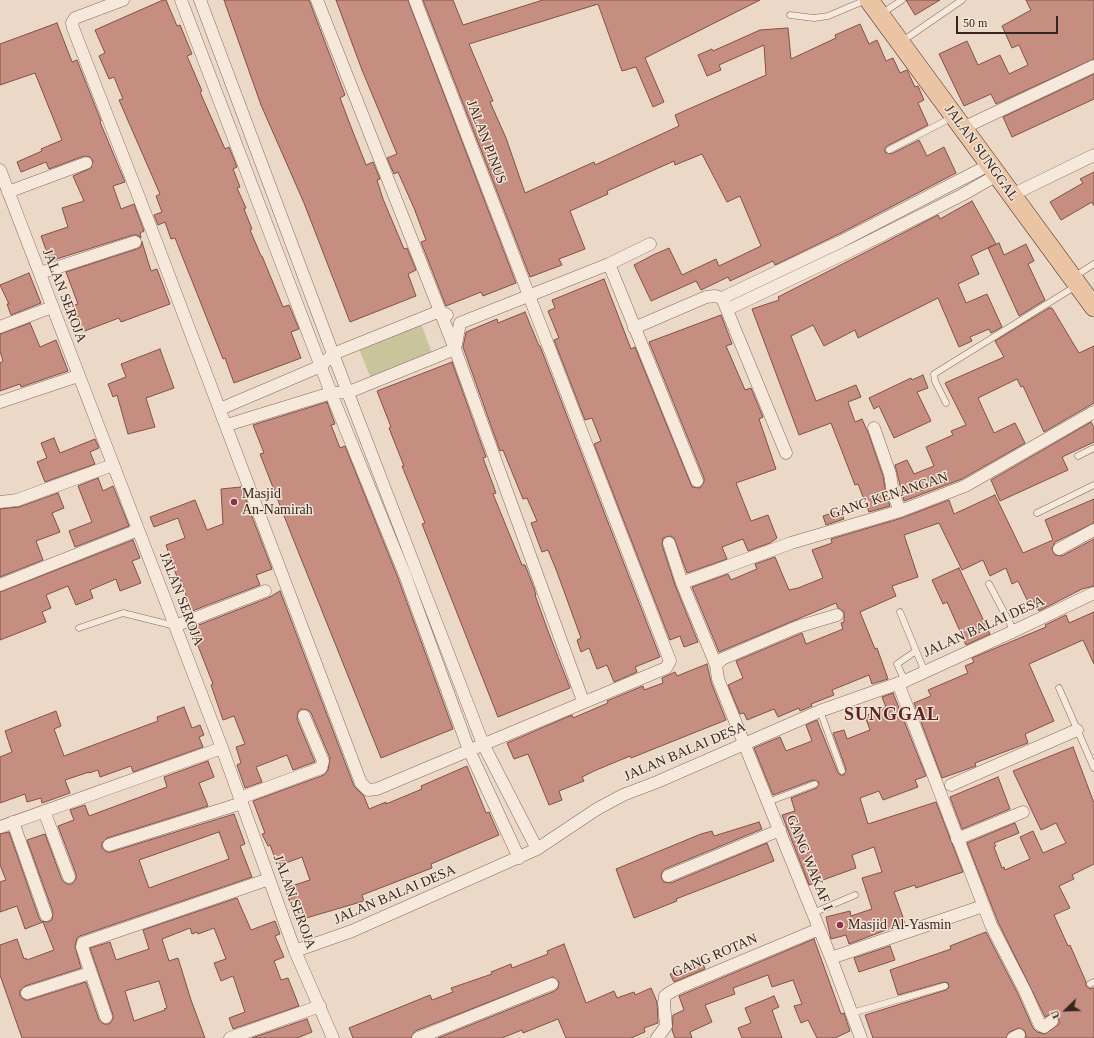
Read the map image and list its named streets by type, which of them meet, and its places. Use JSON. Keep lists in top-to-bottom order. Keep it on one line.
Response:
{"streets":{"main road":["JALAN SUNGGAL"],"street":["JALAN PINUS","JALAN SEROJA","GANG KENANGAN","JALAN BALAI DESA","GANG WAKAF I","GANG ROTAN"]},"crossings":[["JALAN SEROJA","JALAN BALAI DESA"],["GANG KENANGAN","GANG WAKAF I"],["JALAN BALAI DESA","GANG WAKAF I"],["GANG WAKAF I","GANG ROTAN"]],"districts":["SUNGGAL"],"places":["Masjid An-Namirah","Masjid Al-Yasmin"],"scale_bar":"50 m","north":"bottom left"}
